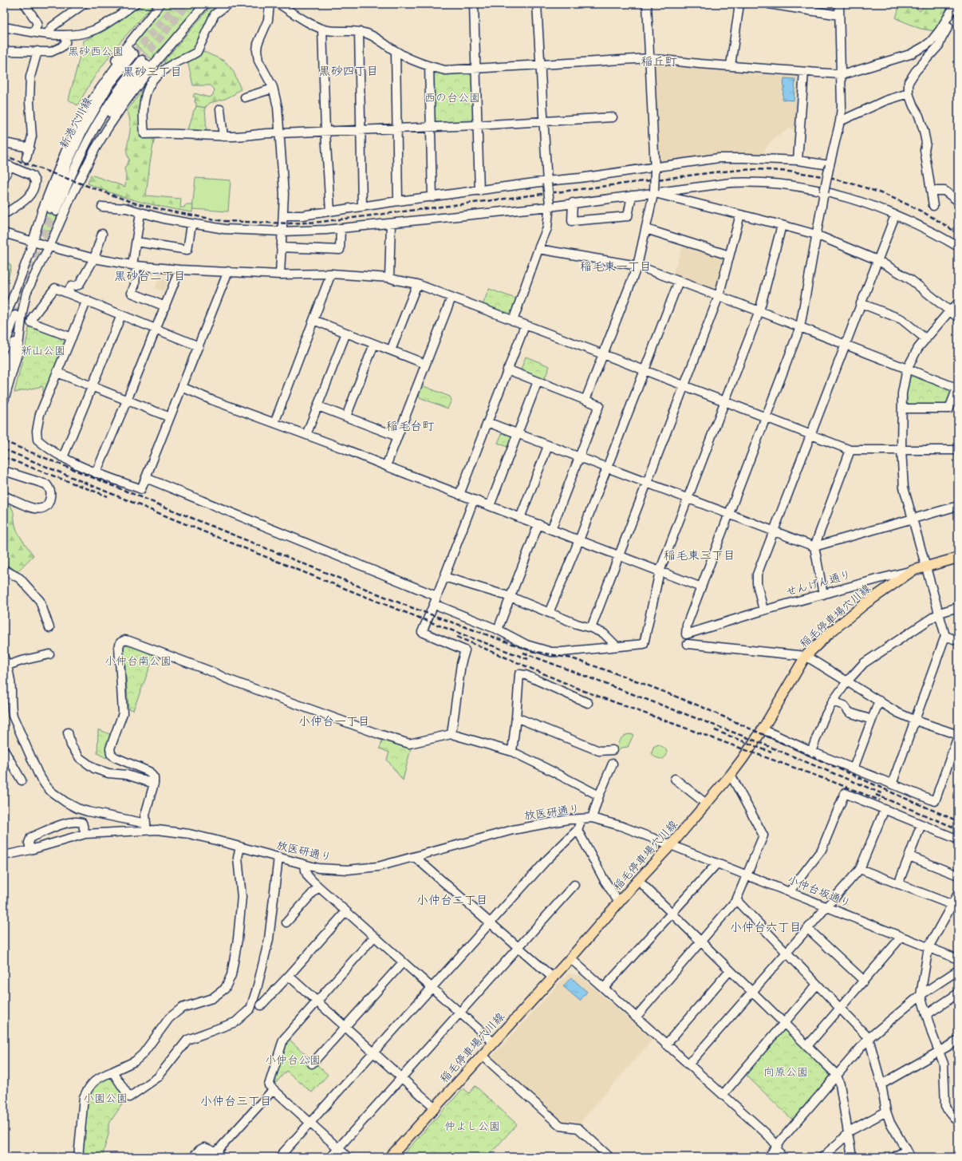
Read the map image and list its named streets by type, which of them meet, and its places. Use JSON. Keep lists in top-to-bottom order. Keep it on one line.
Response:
{"streets":{"main road":["せんげん通り","稲毛停車場穴川線"],"street":["新港穴川線","放医研通り","小仲台坂通り"]},"crossings":[["せんげん通り","稲毛停車場穴川線"],["稲毛停車場穴川線","放医研通り"],["稲毛停車場穴川線","小仲台坂通り"],["放医研通り","小仲台坂通り"]],"districts":["稲丘町","黒砂四丁目","黒砂三丁目","稲毛東一丁目","黒砂台二丁目","稲毛台町","稲毛東三丁目","小仲台一丁目","小仲台二丁目","小仲台六丁目","小仲台三丁目"],"parks":["黒砂西公園","西の台公園","新山公園","小仲台南公園","小仲台公園","向原公園","小園公園","仲よし公園"]}
